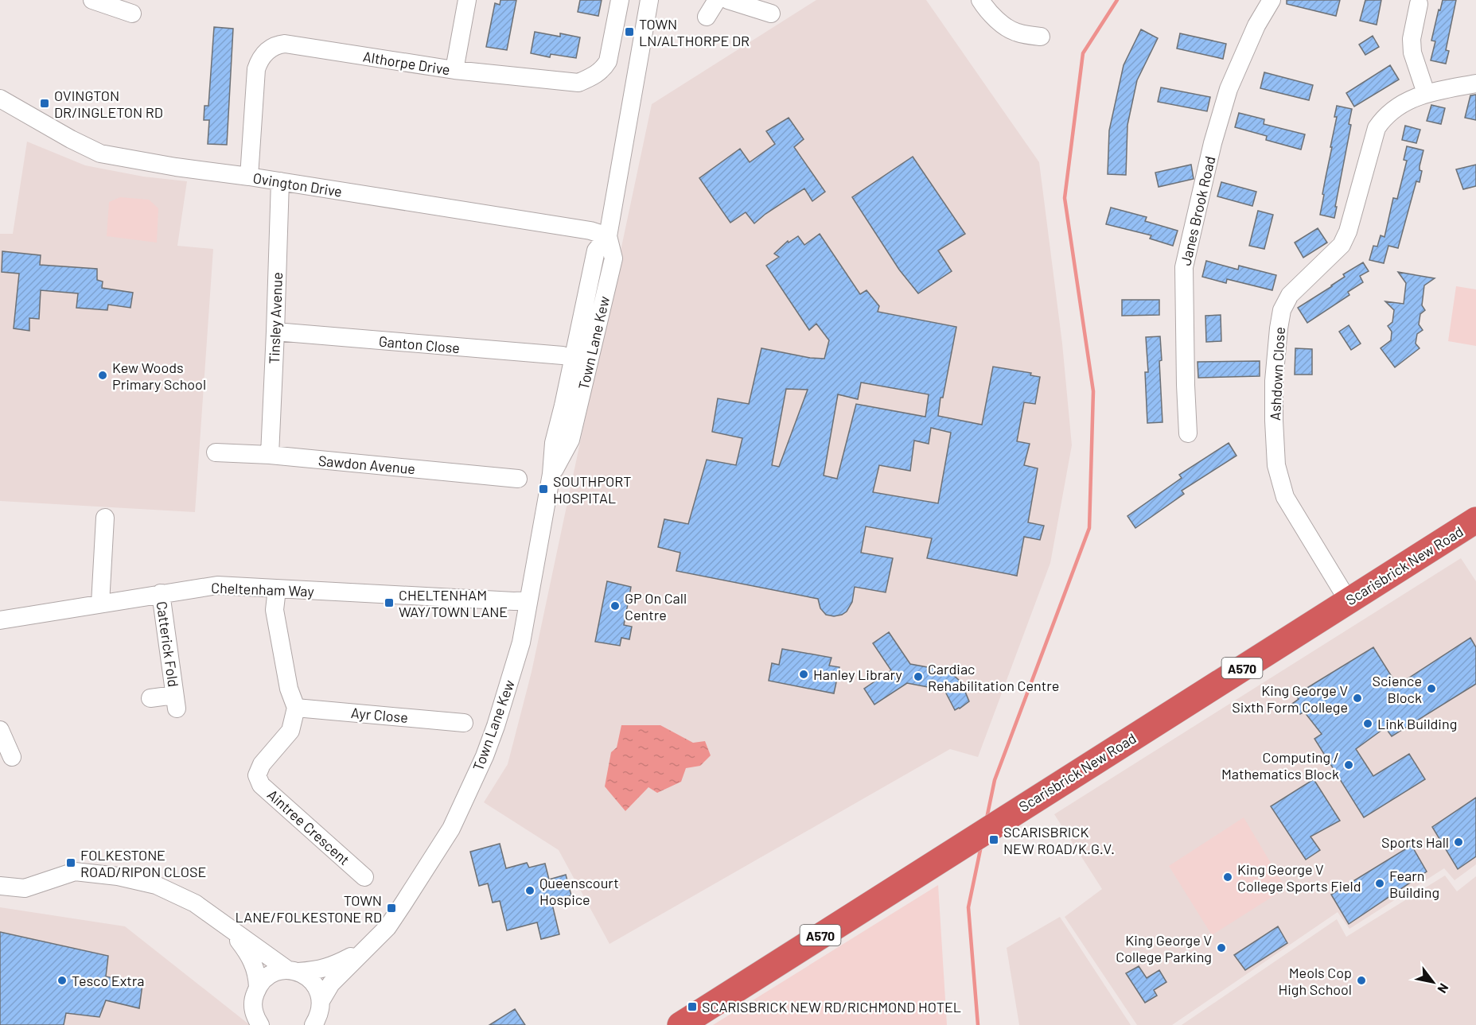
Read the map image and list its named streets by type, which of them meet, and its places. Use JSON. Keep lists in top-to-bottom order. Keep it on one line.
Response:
{"streets":{"highway":["Scarisbrick New Road","A570"],"street":["Althorpe Drive","Ovington Drive","Janes Brook Road","Tinsley Avenue","Town Lane Kew","Ganton Close","Ashdown Close","Sawdon Avenue","Cheltenham Way","Catterick Fold","Ayr Close","Aintree Crescent"]},"crossings":[["Althorpe Drive","Ovington Drive"],["Ovington Drive","Tinsley Avenue"],["Ovington Drive","Town Lane Kew"],["Tinsley Avenue","Ganton Close"],["Tinsley Avenue","Sawdon Avenue"],["Town Lane Kew","Cheltenham Way"],["Ashdown Close","Scarisbrick New Road"],["Cheltenham Way","Catterick Fold"],["Ayr Close","Aintree Crescent"]],"places":{"transit":["TOWN LN/ALTHORPE DR","OVINGTON DR/INGLETON RD","SOUTHPORT HOSPITAL","CHELTENHAM WAY/TOWN LANE","SCARISBRICK NEW ROAD/K.G.V.","FOLKESTONE ROAD/RIPON CLOSE","TOWN LANE/FOLKESTONE RD","SCARISBRICK NEW RD/RICHMOND HOTEL"],"other":["Kew Woods Primary School","GP On Call Centre","Hanley Library","Cardiac Rehabilitation Centre","Science Block","King George V Sixth Form College","Link Building","Computing / Mathematics Block","Sports Hall","King George V College Sports Field","Fearn Building","Queenscourt Hospice","King George V College Parking","Tesco Extra","Meols Cop High School"]},"north":"bottom right"}
